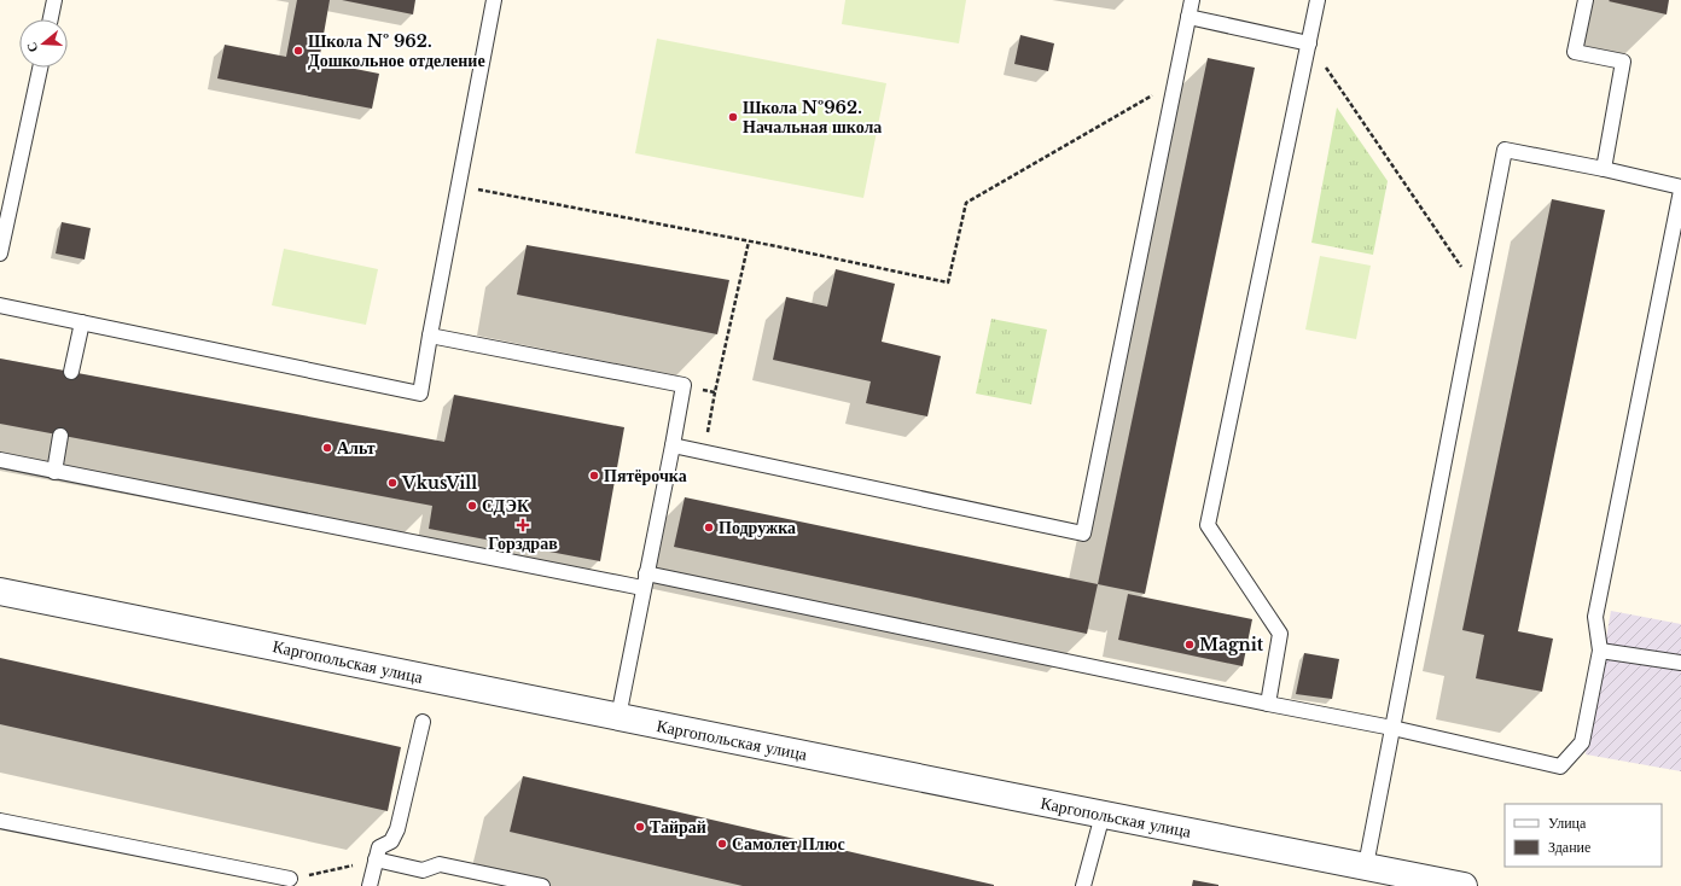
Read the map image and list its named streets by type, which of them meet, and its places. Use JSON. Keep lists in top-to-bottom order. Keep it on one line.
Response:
{"streets":{"street":["Каргопольская улица"]},"places":{"other":["Школа № 962. Дошкольное отделение","Школа №962. Начальная школа","Альт","Пятёрочка","VkusVill","СДЭК","Подружка","Magnit","Тайрай","Самолет Плюс"],"health":["Горздрав"]},"legend":["Улица","Здание"],"north":"left"}
